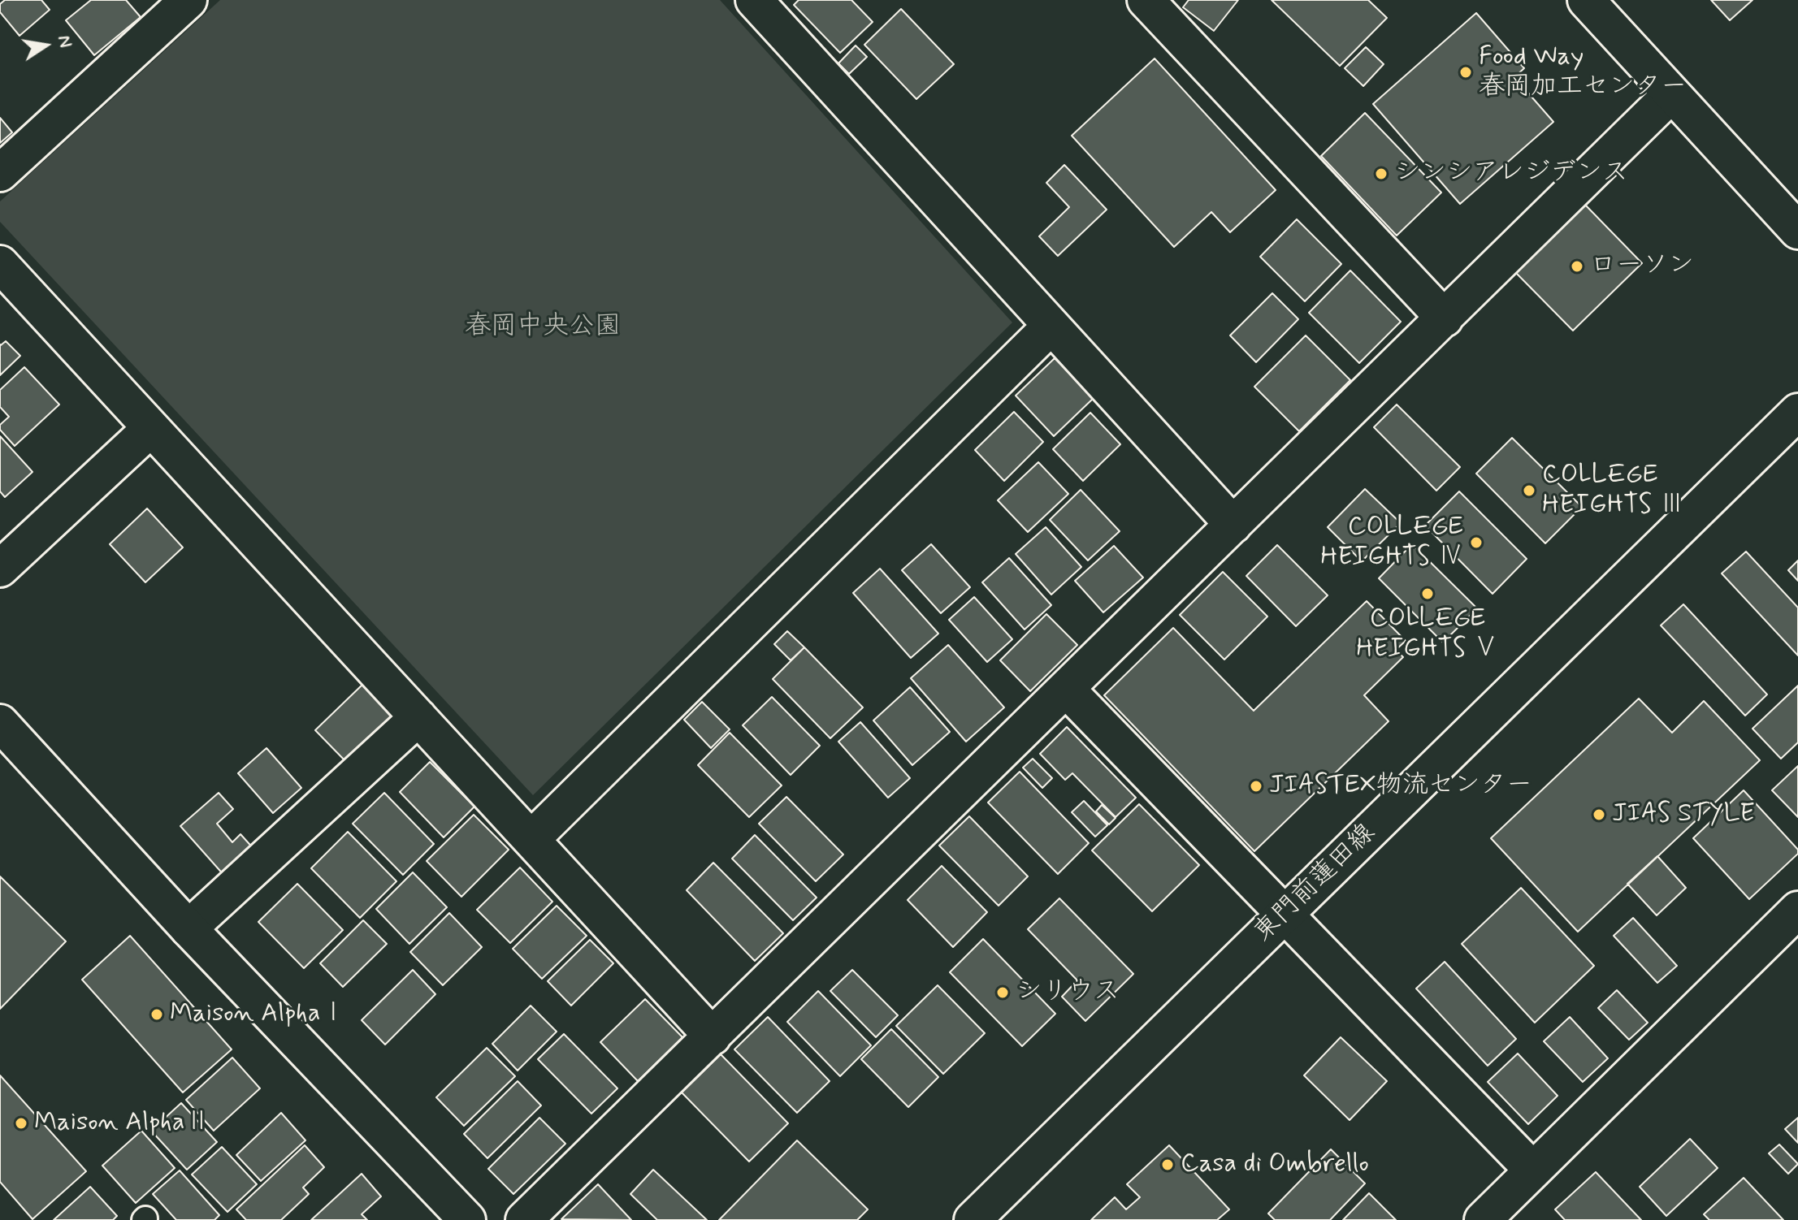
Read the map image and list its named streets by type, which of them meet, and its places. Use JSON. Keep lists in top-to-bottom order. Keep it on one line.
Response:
{"streets":{"street":["東門前蓮田線"]},"parks":["春岡中央公園"],"places":["Food Way 春岡加工センター","シンシアレジデンス","ローソン","COLLEGE HEIGHTS Ⅲ","COLLEGE HEIGHTS Ⅳ","COLLEGE HEIGHTS Ⅴ","JIASTEX物流センター","JIAS STYLE","シリウス","Maison AlphaⅠ","Maison AlphaⅡ","Casa di Ombrello"],"north":"right"}
